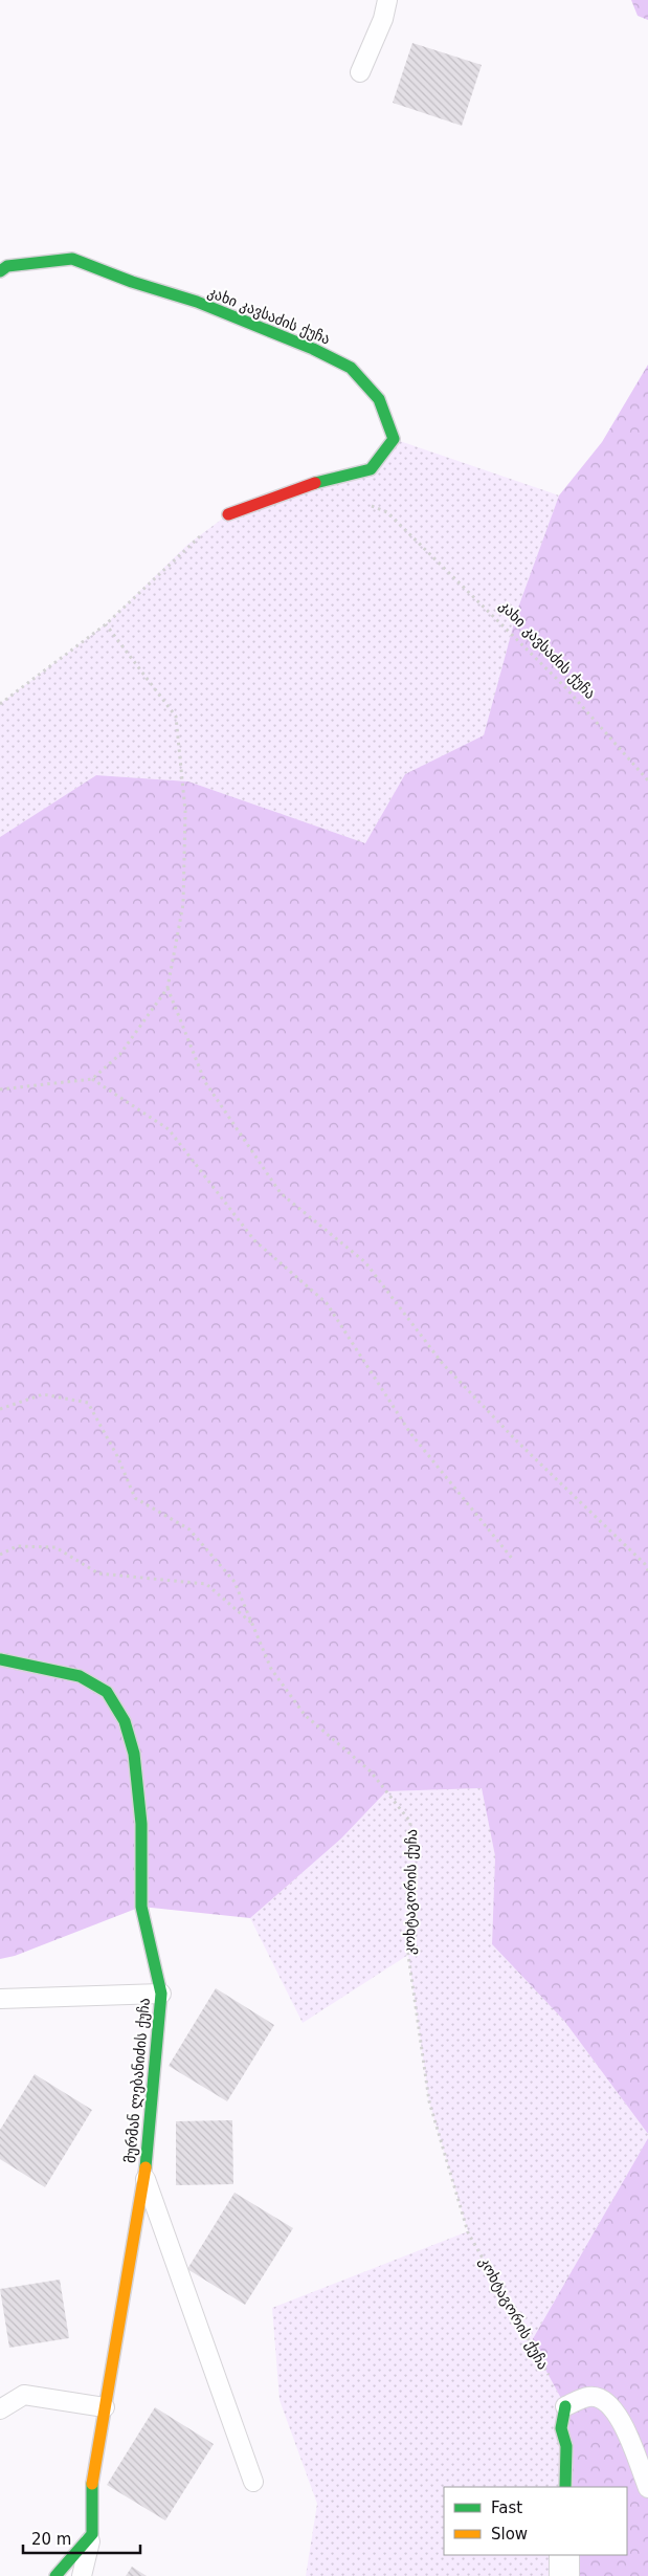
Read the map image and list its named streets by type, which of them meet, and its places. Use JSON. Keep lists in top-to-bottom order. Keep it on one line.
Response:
{"streets":{"street":["კახი კავსაძის ქუჩა","მურმან ლებანიძის ქუჩა"],"path":["კოხტაგორის ქუჩა"]},"legend":["Fast","Slow"],"scale_bar":"20 m"}
